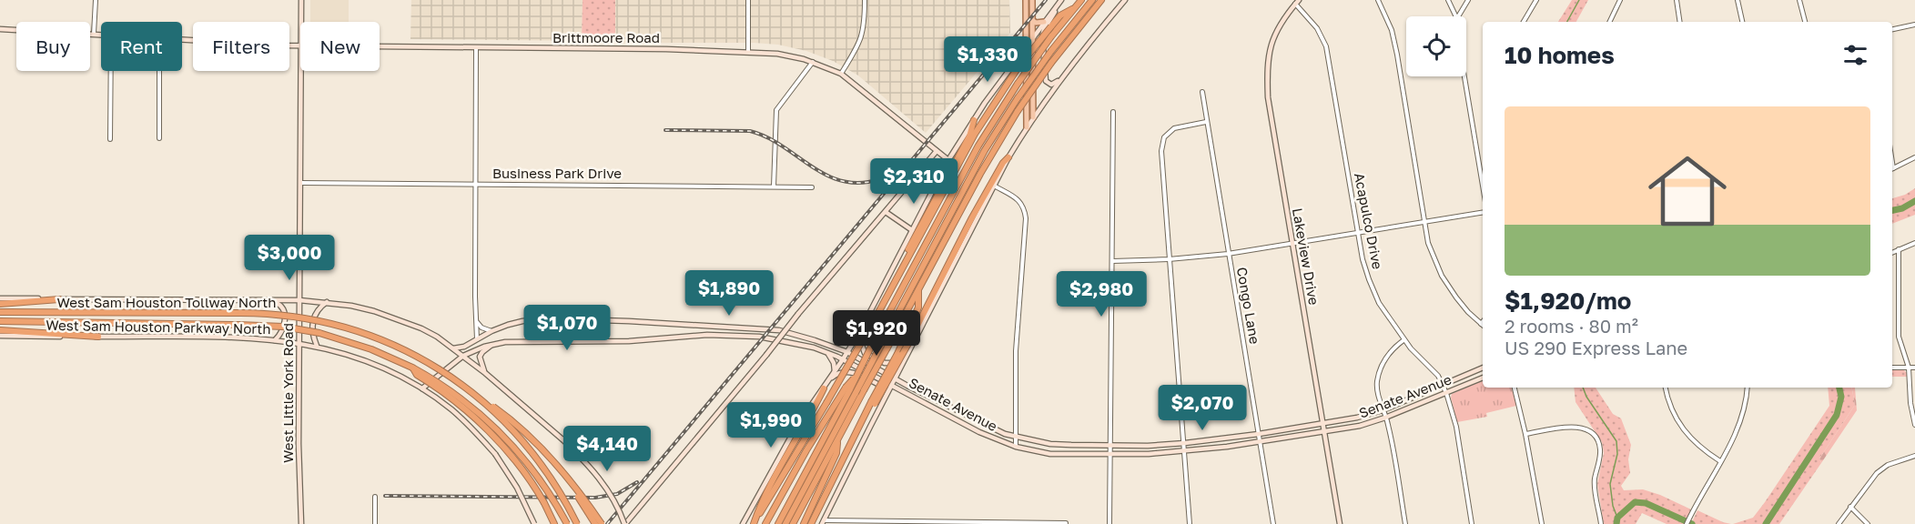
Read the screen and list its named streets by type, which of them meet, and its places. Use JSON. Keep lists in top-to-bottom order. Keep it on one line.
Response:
{"streets":{"highway":["West Sam Houston Tollway North"],"main road":["Brittmoore Road","Lakeview Drive","West Sam Houston Parkway North","West Little York Road","Senate Avenue"],"street":["Business Park Drive","Acapulco Drive","Congo Lane"]},"crossings":[["Business Park Drive","West Little York Road"],["Acapulco Drive","Lakeview Drive"],["Acapulco Drive","Senate Avenue"],["Lakeview Drive","Senate Avenue"],["Congo Lane","Senate Avenue"],["West Sam Houston Parkway North","West Little York Road"],["West Sam Houston Parkway North","Senate Avenue"]],"page":{"chip":["Buy","Rent","Filters","New"],"heading":"10 homes","price":["$1,330","$2,310","$3,000","$1,890","$2,980","$1,070","$1,920","$2,070","$1,990","$4,140"],"list":[{"name":"$1,920/mo","note":"2 rooms · 80 m² · US 290 Express Lane"}]}}
